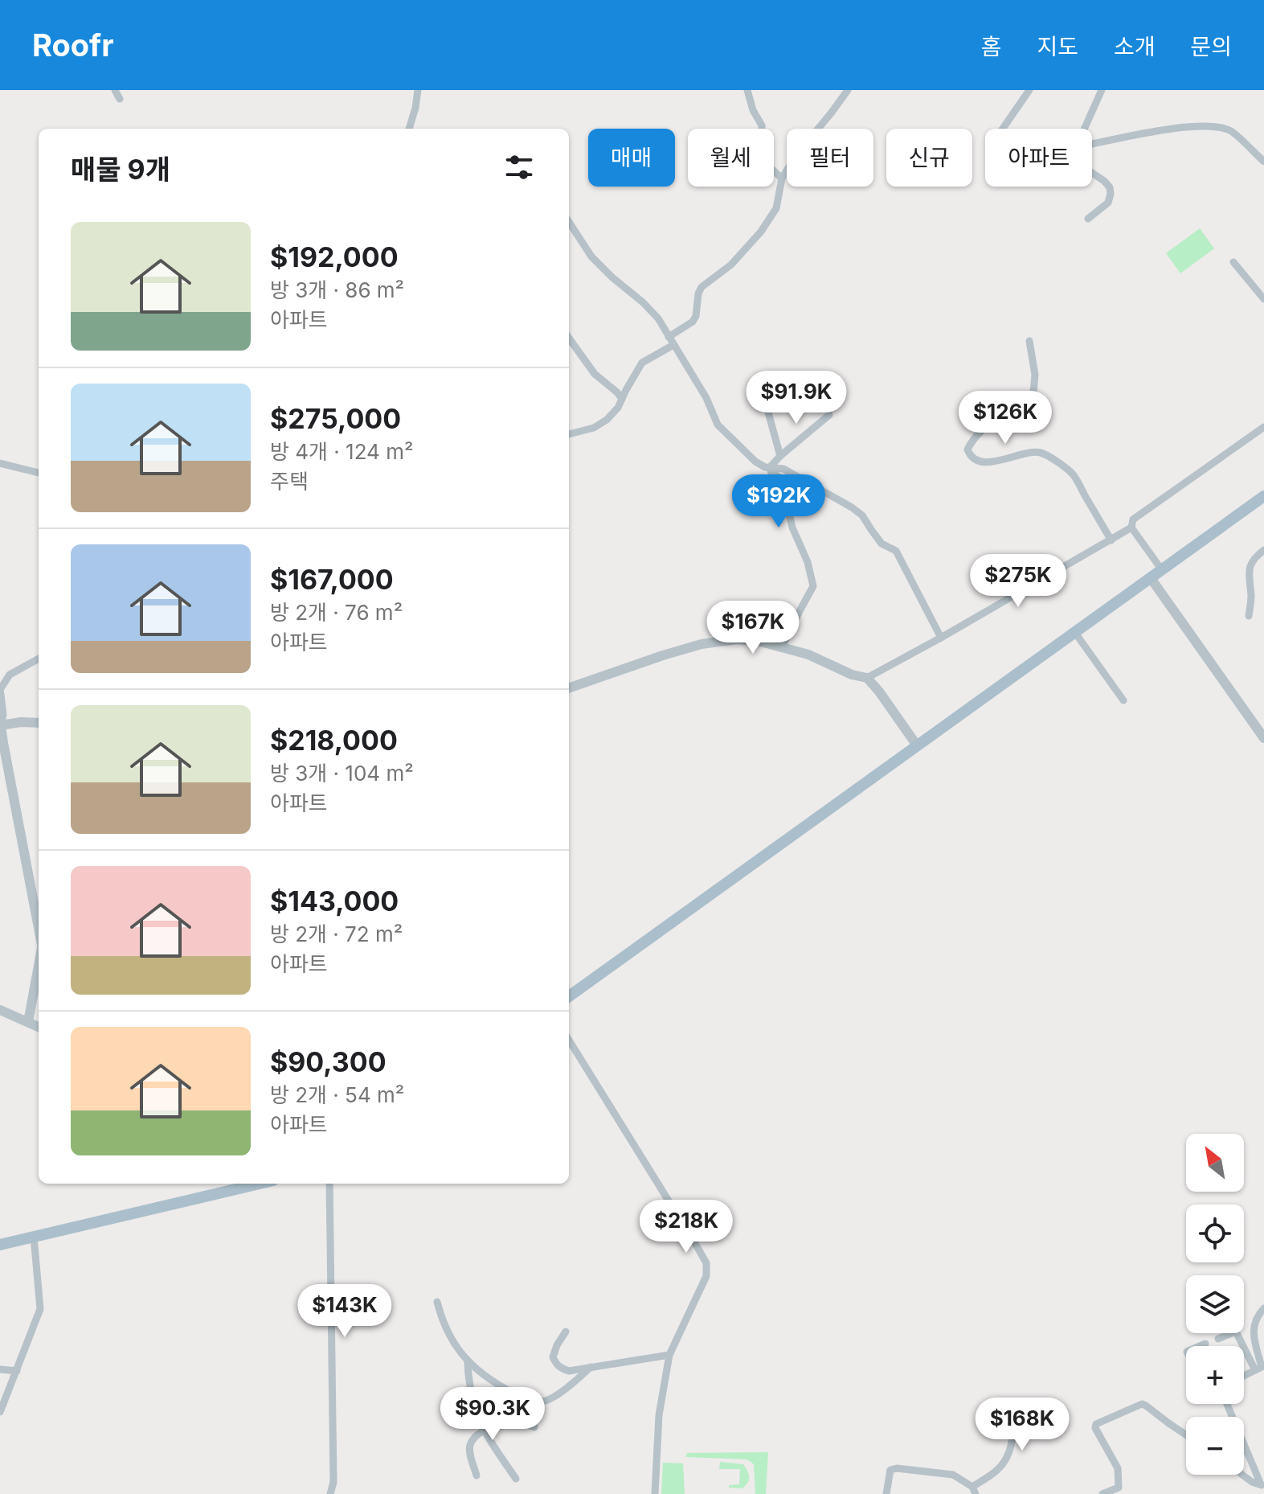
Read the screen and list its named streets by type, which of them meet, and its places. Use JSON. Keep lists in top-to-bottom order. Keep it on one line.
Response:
{"north":"top left","page":{"header":"Roofr","nav":["홈","지도","소개","문의"],"chip":["매매","월세","필터","신규","아파트"],"heading":"매물 9개","list":[{"name":"$192,000","note":"방 3개 · 86 m² · 아파트"},{"name":"$275,000","note":"방 4개 · 124 m² · 주택"},{"name":"$167,000","note":"방 2개 · 76 m² · 아파트"},{"name":"$218,000","note":"방 3개 · 104 m² · 아파트"},{"name":"$143,000","note":"방 2개 · 72 m² · 아파트"},{"name":"$90,300","note":"방 2개 · 54 m² · 아파트"}],"price":["$91.9K","$126K","$192K","$275K","$167K","$218K","$143K","$90.3K","$168K"],"map_buttons":["+","−"]}}
